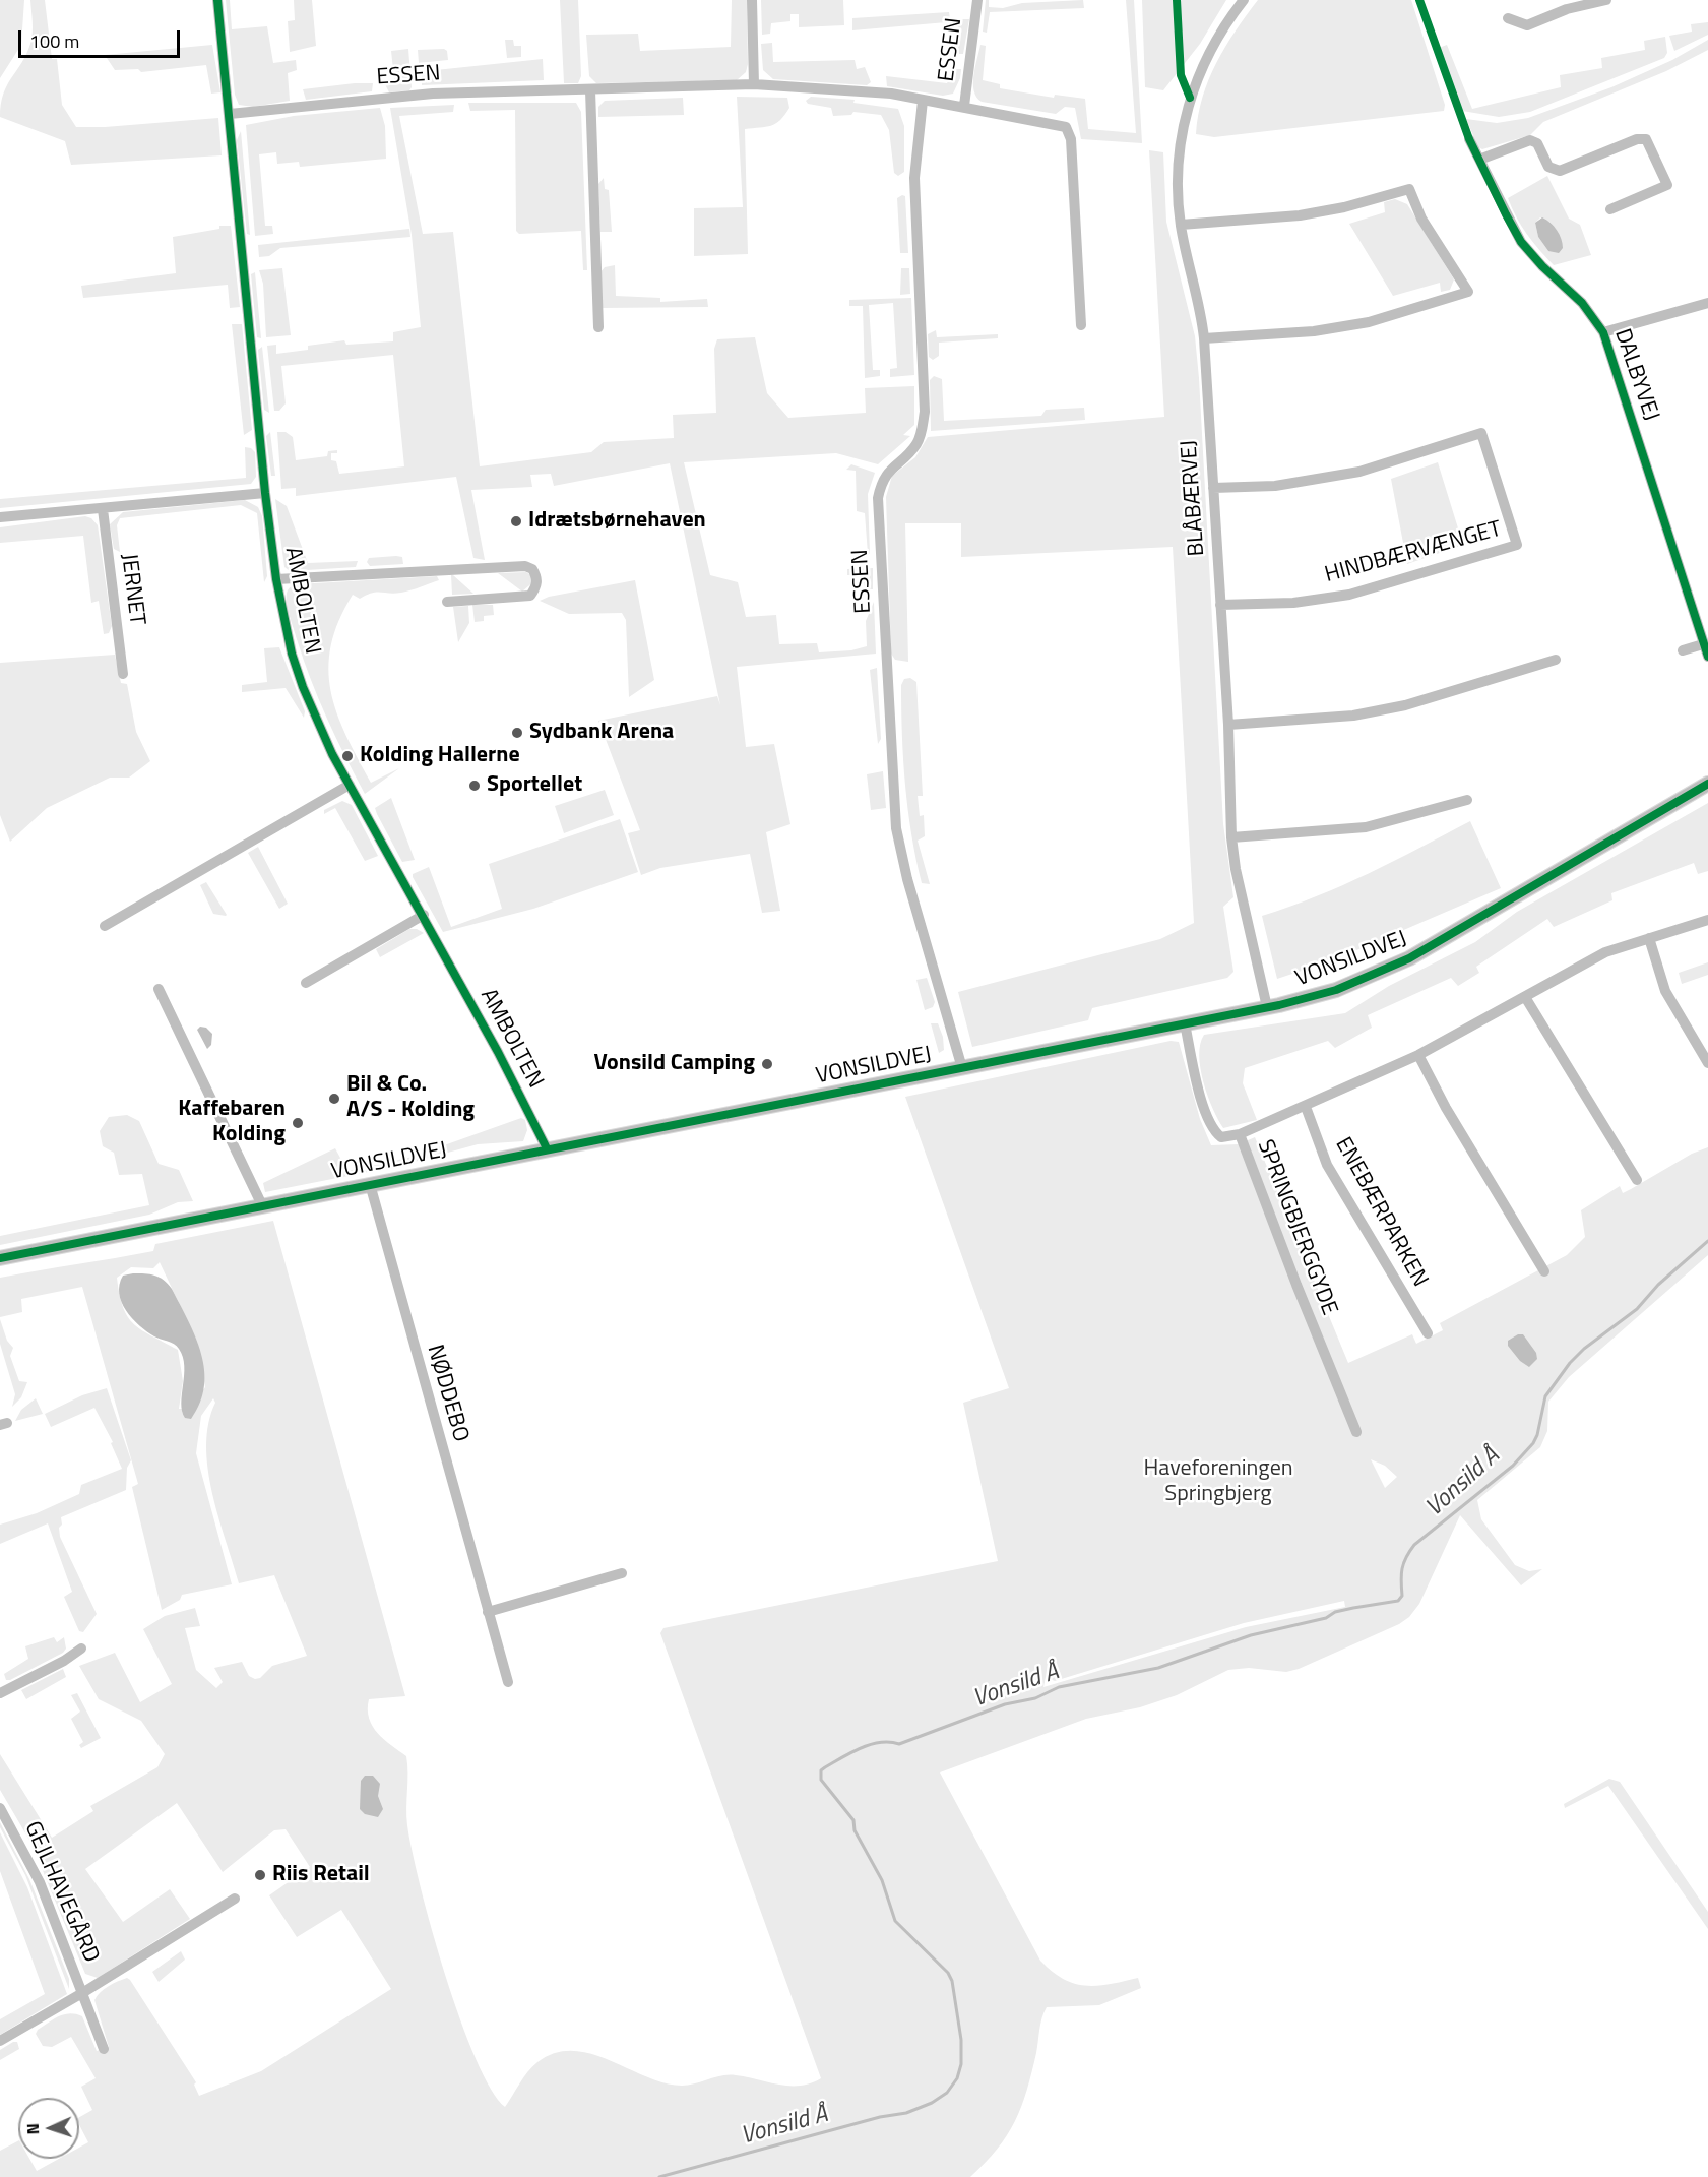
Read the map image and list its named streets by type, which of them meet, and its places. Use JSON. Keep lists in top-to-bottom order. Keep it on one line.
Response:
{"streets":{"main road":["VONSILDVEJ"],"street":["ESSEN","DALBYVEJ","BLÅBÆRVEJ","HINDBÆRVÆNGET","JERNET","AMBOLTEN","ENEBÆRPARKEN","SPRINGBJERGGYDE","NØDDEBO","GEJLHAVEGÅRD"]},"crossings":[["ESSEN","AMBOLTEN"],["ESSEN","VONSILDVEJ"],["BLÅBÆRVEJ","HINDBÆRVÆNGET"],["BLÅBÆRVEJ","VONSILDVEJ"],["AMBOLTEN","VONSILDVEJ"],["VONSILDVEJ","SPRINGBJERGGYDE"],["VONSILDVEJ","NØDDEBO"]],"water":["Vonsild Å"],"parks":["Haveforeningen Springbjerg"],"places":["Idrætsbørnehaven","Sydbank Arena","Kolding Hallerne","Sportellet","Vonsild Camping","Bil & Co. A/S - Kolding","Kaffebaren Kolding","Riis Retail"],"scale_bar":"100 m","north":"left"}
